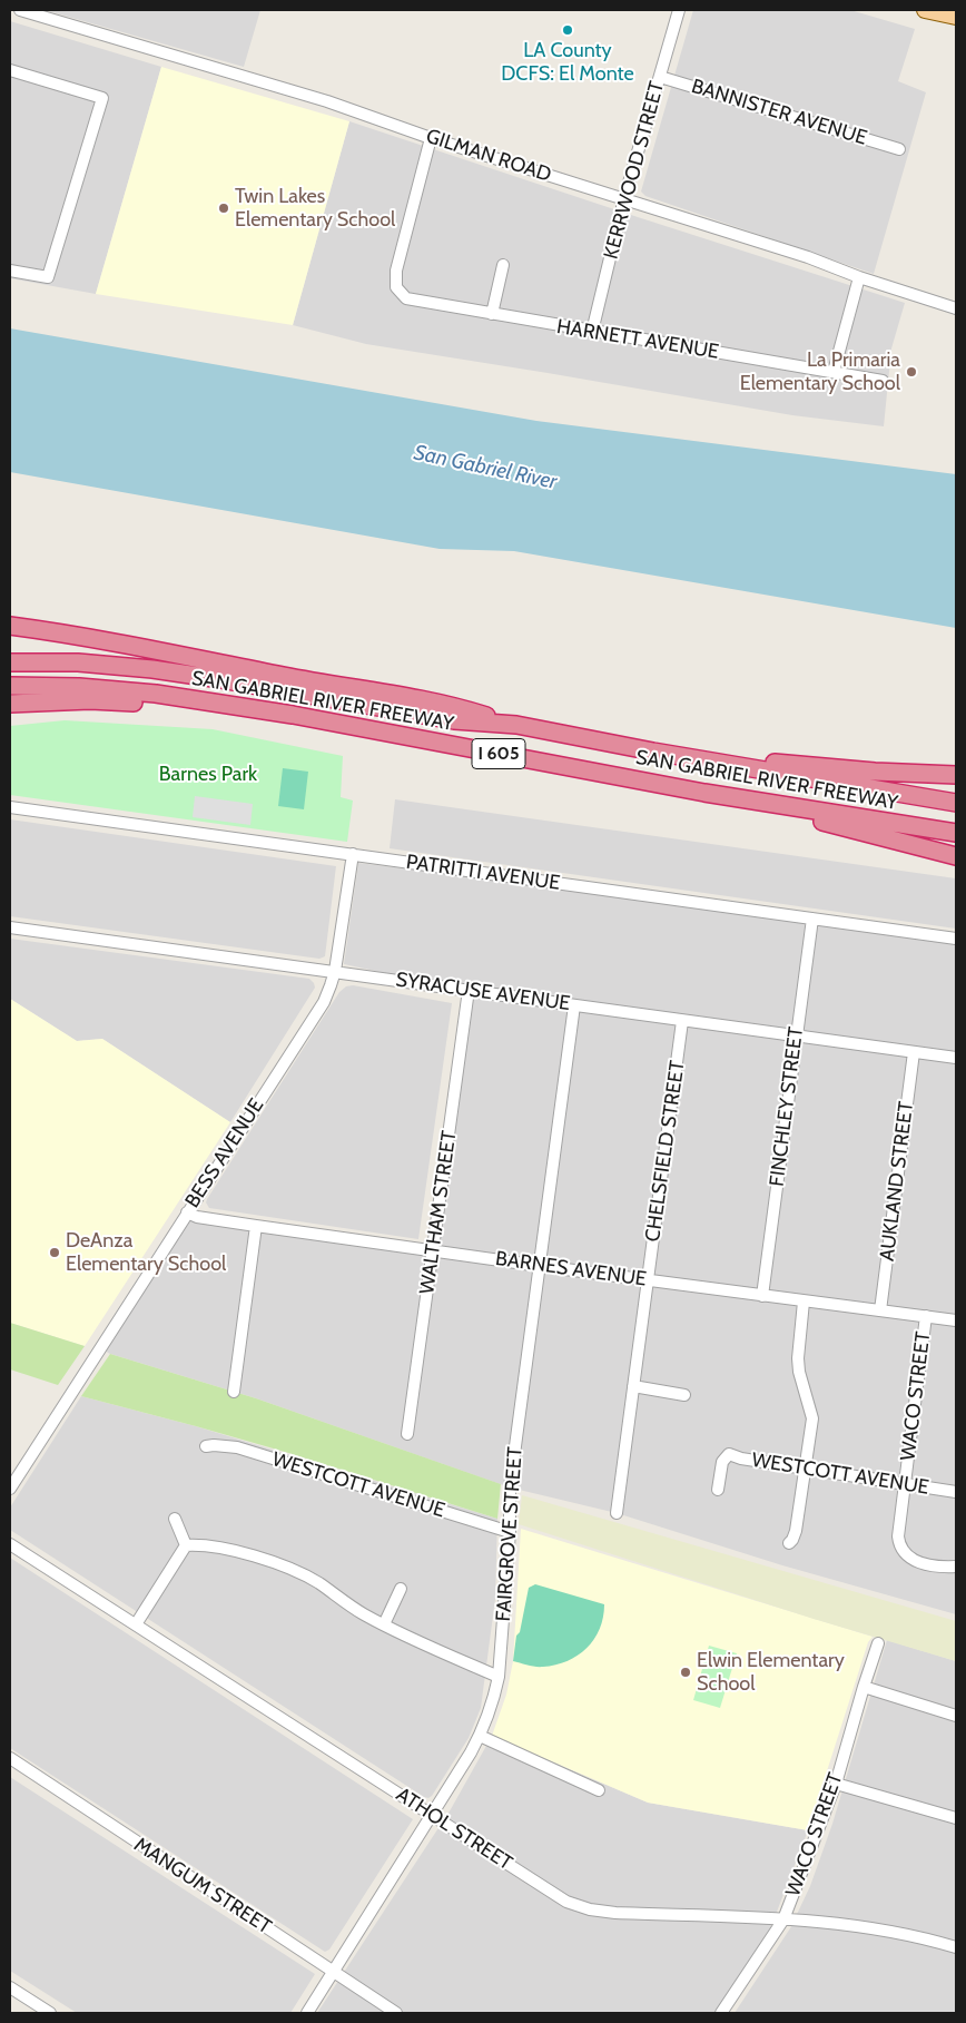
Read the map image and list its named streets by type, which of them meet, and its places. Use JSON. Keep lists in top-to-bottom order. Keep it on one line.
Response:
{"streets":{"highway":["SAN GABRIEL RIVER FREEWAY","I 605"],"street":["BANNISTER AVENUE","GILMAN ROAD","KERRWOOD STREET","HARNETT AVENUE","PATRITTI AVENUE","SYRACUSE AVENUE","FINCHLEY STREET","CHELSFIELD STREET","BESS AVENUE","AUKLAND STREET","WALTHAM STREET","BARNES AVENUE","WACO STREET","WESTCOTT AVENUE","FAIRGROVE STREET","ATHOL STREET","MANGUM STREET"]},"crossings":[["BANNISTER AVENUE","KERRWOOD STREET"],["GILMAN ROAD","KERRWOOD STREET"],["GILMAN ROAD","HARNETT AVENUE"],["KERRWOOD STREET","HARNETT AVENUE"],["PATRITTI AVENUE","FINCHLEY STREET"],["PATRITTI AVENUE","BESS AVENUE"],["SYRACUSE AVENUE","FINCHLEY STREET"],["SYRACUSE AVENUE","CHELSFIELD STREET"],["SYRACUSE AVENUE","BESS AVENUE"],["SYRACUSE AVENUE","AUKLAND STREET"],["SYRACUSE AVENUE","WALTHAM STREET"],["SYRACUSE AVENUE","FAIRGROVE STREET"],["FINCHLEY STREET","BARNES AVENUE"],["CHELSFIELD STREET","BARNES AVENUE"],["BESS AVENUE","BARNES AVENUE"],["AUKLAND STREET","BARNES AVENUE"],["WALTHAM STREET","BARNES AVENUE"],["BARNES AVENUE","WACO STREET"],["BARNES AVENUE","FAIRGROVE STREET"],["WACO STREET","WESTCOTT AVENUE"],["WACO STREET","ATHOL STREET"],["WESTCOTT AVENUE","FAIRGROVE STREET"],["FAIRGROVE STREET","ATHOL STREET"],["FAIRGROVE STREET","MANGUM STREET"]],"water":["San Gabriel River"],"parks":["Barnes Park"],"places":["LA County DCFS: El Monte","Twin Lakes Elementary School","La Primaria Elementary School","DeAnza Elementary School","Elwin Elementary School"]}
